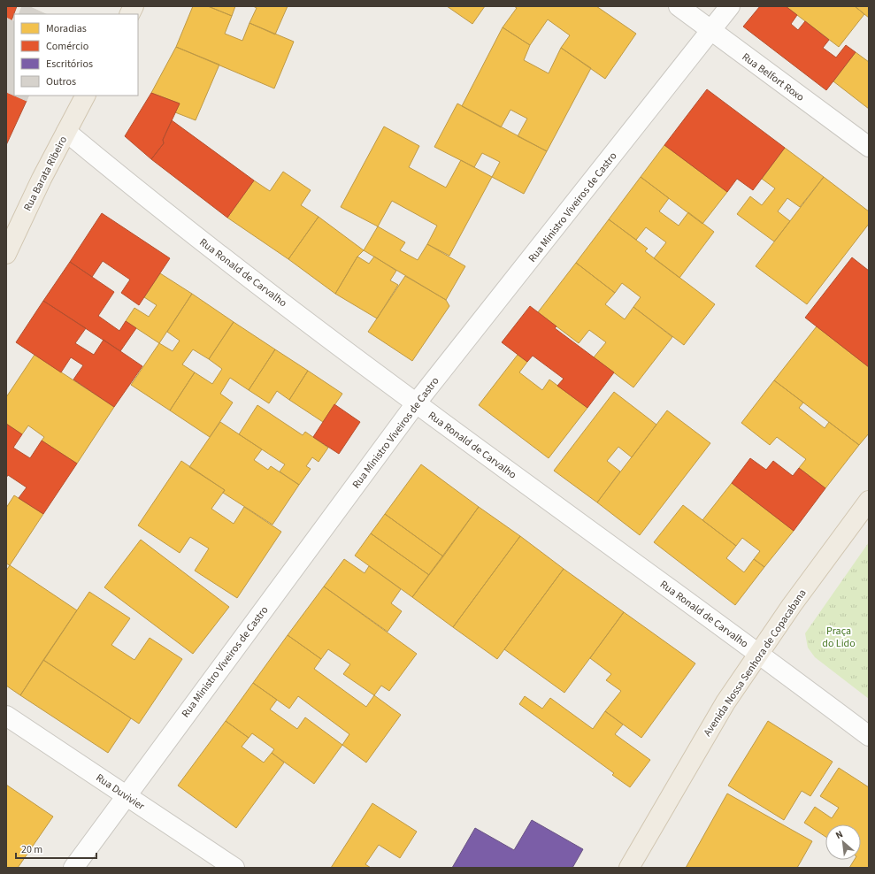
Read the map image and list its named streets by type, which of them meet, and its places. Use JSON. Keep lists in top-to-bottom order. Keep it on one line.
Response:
{"streets":{"main road":["Rua Barata Ribeiro","Avenida Nossa Senhora de Copacabana"],"street":["Rua Belfort Roxo","Rua Ministro Viveiros de Castro","Rua Ronald de Carvalho","Rua Duvivier"]},"crossings":[["Rua Belfort Roxo","Rua Ministro Viveiros de Castro"],["Rua Barata Ribeiro","Rua Ronald de Carvalho"],["Rua Ministro Viveiros de Castro","Rua Ronald de Carvalho"],["Rua Ministro Viveiros de Castro","Rua Duvivier"],["Rua Ronald de Carvalho","Avenida Nossa Senhora de Copacabana"]],"parks":["Praça do Lido"],"legend":["Moradias","Comércio","Escritórios","Outros"],"scale_bar":"20 m","north":"top left"}
